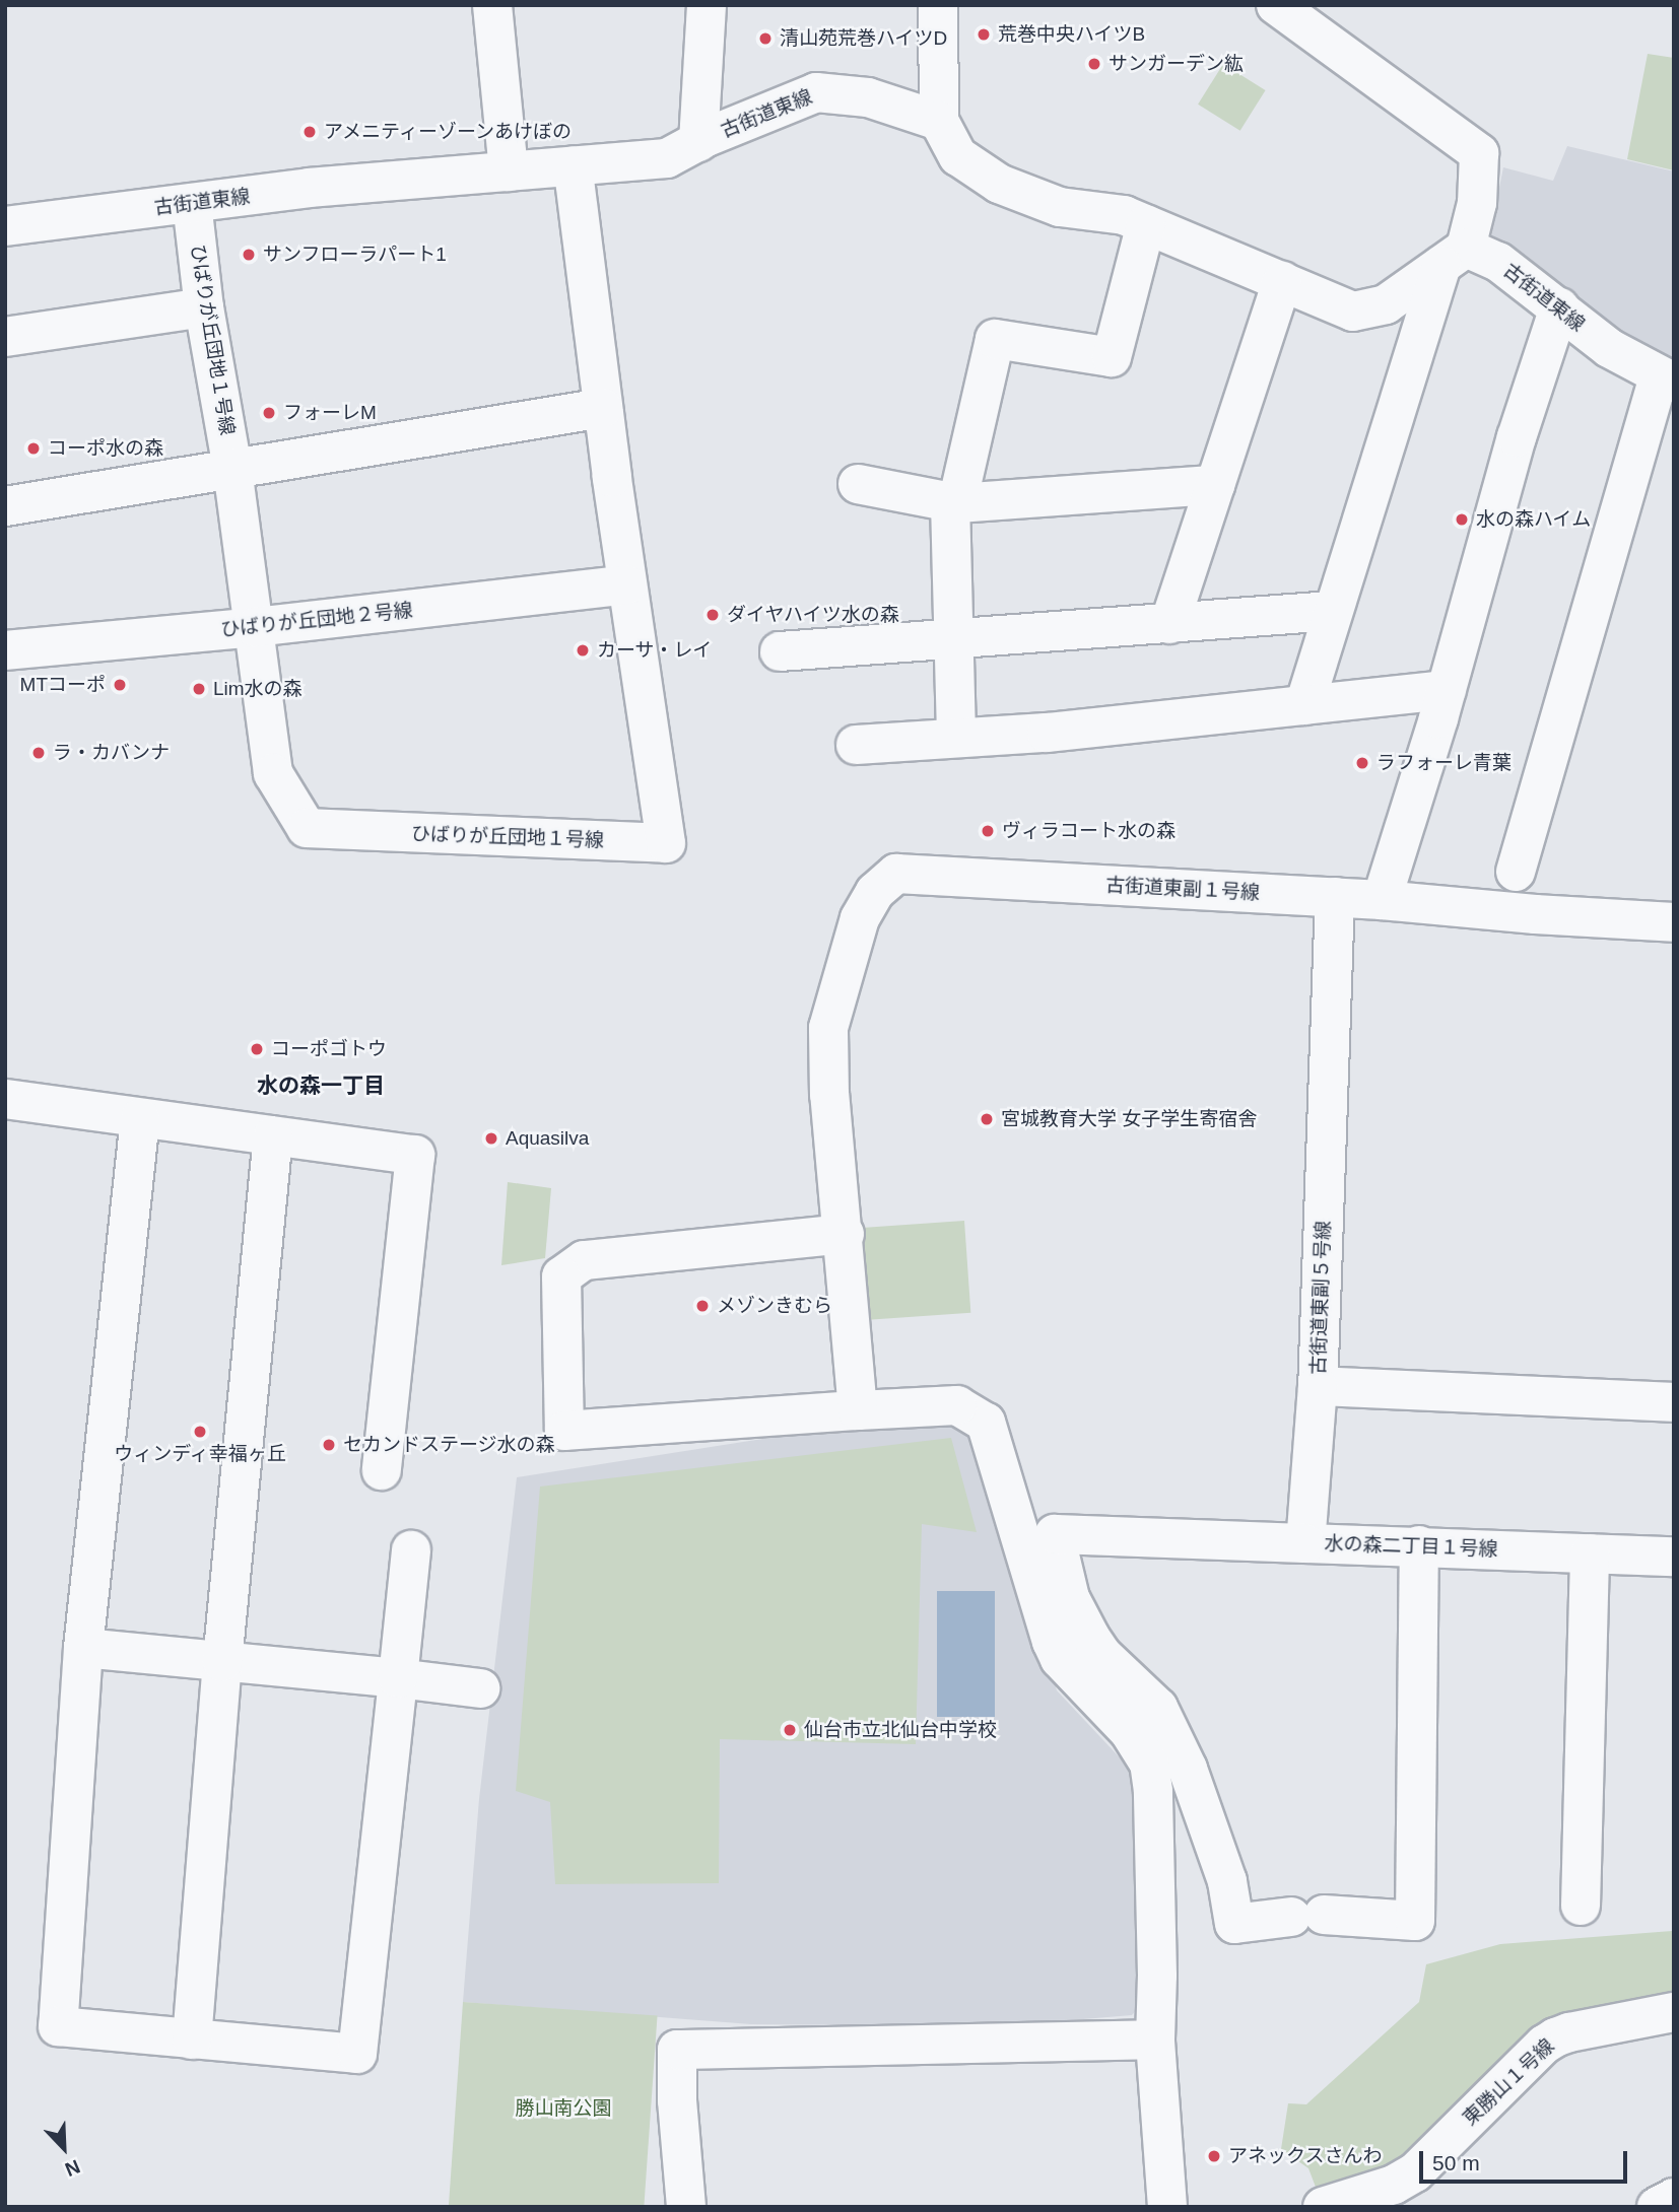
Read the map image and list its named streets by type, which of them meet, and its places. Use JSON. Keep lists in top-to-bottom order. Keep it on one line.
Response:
{"streets":{"street":["古街道東線","ひばりが丘団地１号線","ひばりが丘団地２号線","古街道東副１号線","古街道東副５号線","水の森二丁目１号線","東勝山１号線"]},"crossings":[["古街道東線","ひばりが丘団地１号線"],["ひばりが丘団地１号線","ひばりが丘団地２号線"],["古街道東副１号線","古街道東副５号線"],["古街道東副５号線","水の森二丁目１号線"]],"districts":["水の森一丁目"],"parks":["勝山南公園"],"places":["荒巻中央ハイツB","清山苑荒巻ハイツD","サンガーデン紘","アメニティーゾーンあけぼの","サンフローラパート1","フォーレM","コーポ水の森","水の森ハイム","ダイヤハイツ水の森","カーサ・レイ","MTコーポ","Lim水の森","ラ・カバンナ","ラフォーレ青葉","ヴィラコート水の森","コーポゴトウ","宮城教育大学 女子学生寄宿舎","Aquasilva","メゾンきむら","ウィンディ幸福ヶ丘","セカンドステージ水の森","仙台市立北仙台中学校","アネックスさんわ"],"scale_bar":"50 m","north":"bottom right"}
